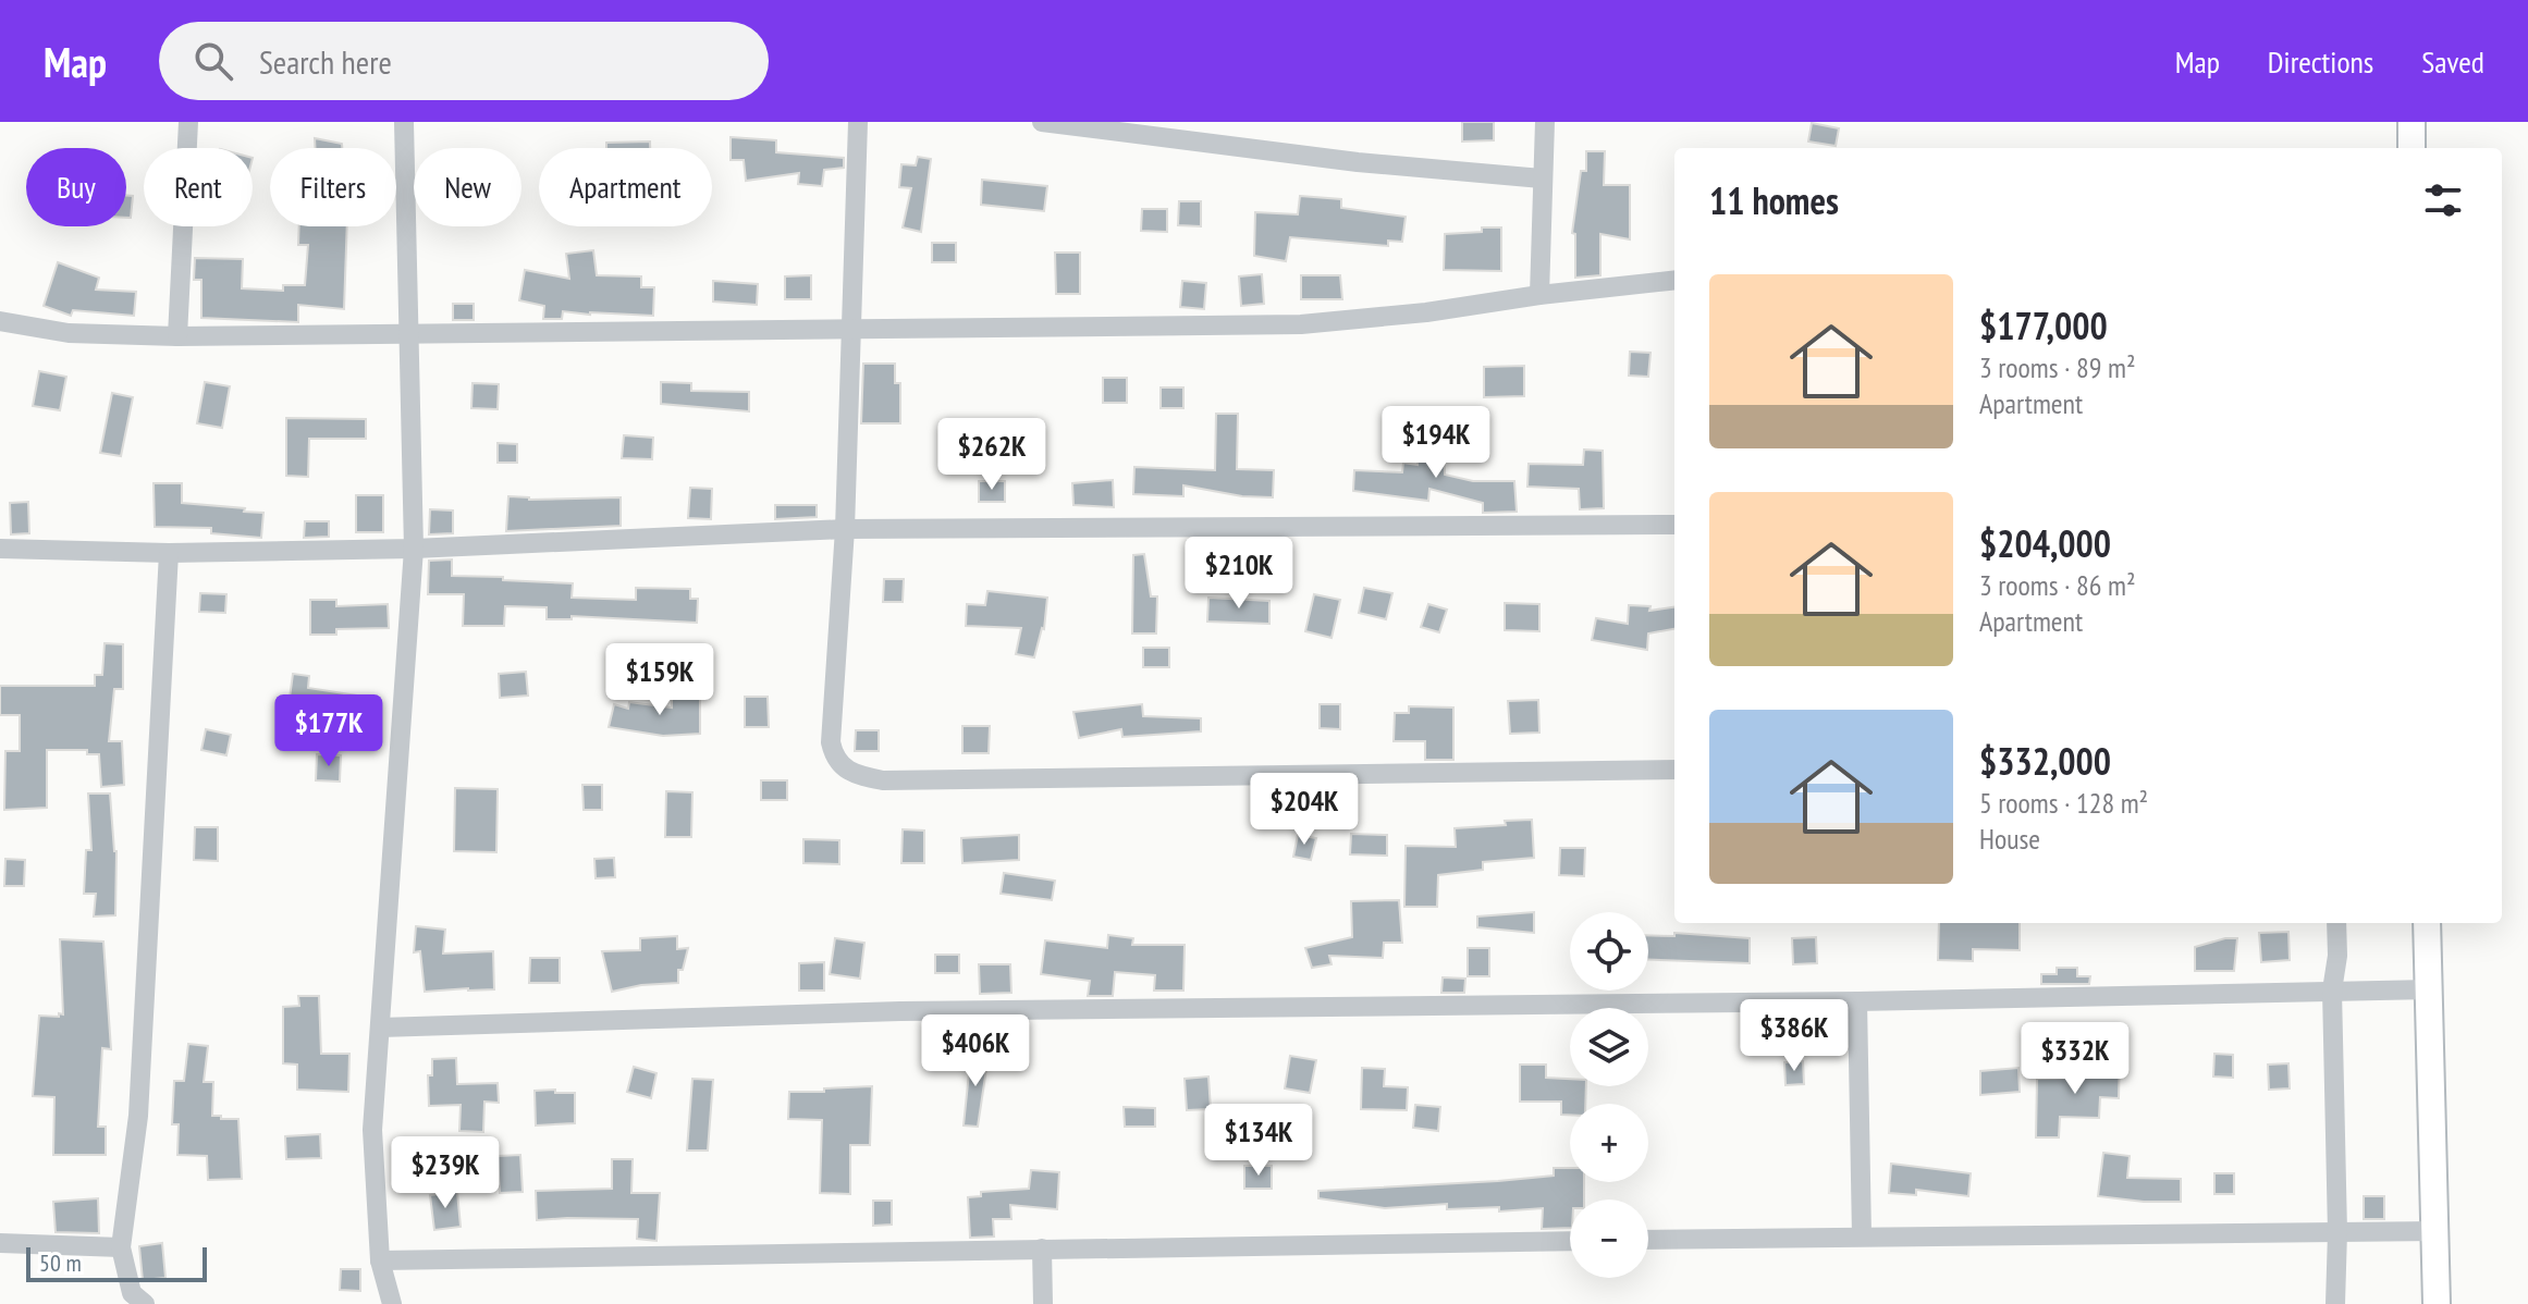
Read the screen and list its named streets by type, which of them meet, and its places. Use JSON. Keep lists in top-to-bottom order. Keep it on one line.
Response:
{"scale_bar":"50 m","page":{"header":"Map","search":"Search here","nav":["Map","Directions","Saved"],"chip":["Buy","Rent","Filters","New","Apartment"],"heading":"11 homes","list":[{"name":"$177,000","note":"3 rooms · 89 m² · Apartment"},{"name":"$204,000","note":"3 rooms · 86 m² · Apartment"},{"name":"$332,000","note":"5 rooms · 128 m² · House"}],"price":["$194K","$262K","$210K","$159K","$177K","$204K","$386K","$406K","$332K","$134K","$239K"],"map_buttons":["+","−"],"scale":"50 m"}}
